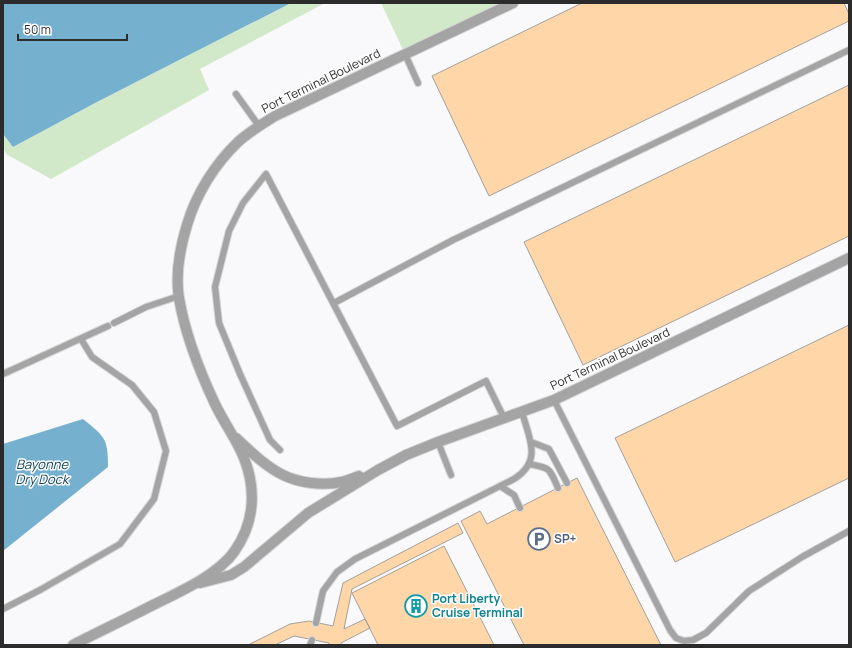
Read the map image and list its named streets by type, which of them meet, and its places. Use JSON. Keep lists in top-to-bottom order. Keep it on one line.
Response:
{"streets":{"street":["Port Terminal Boulevard"]},"water":["Bayonne Dry Dock"],"places":{"parking":["SP+"],"building":["Port Liberty Cruise Terminal"]},"scale_bar":"50 m"}
